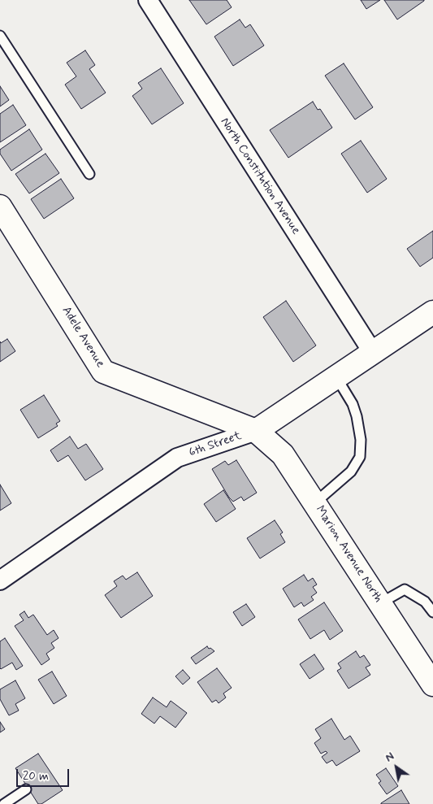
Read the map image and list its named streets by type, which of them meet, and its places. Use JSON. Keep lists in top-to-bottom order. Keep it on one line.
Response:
{"streets":{"main road":["Adele Avenue","6th Street","Marion Avenue North"],"street":["North Constitution Avenue"]},"crossings":[["North Constitution Avenue","6th Street"],["Adele Avenue","6th Street"],["Adele Avenue","Marion Avenue North"],["6th Street","Marion Avenue North"]],"scale_bar":"20 m","north":"top left"}
